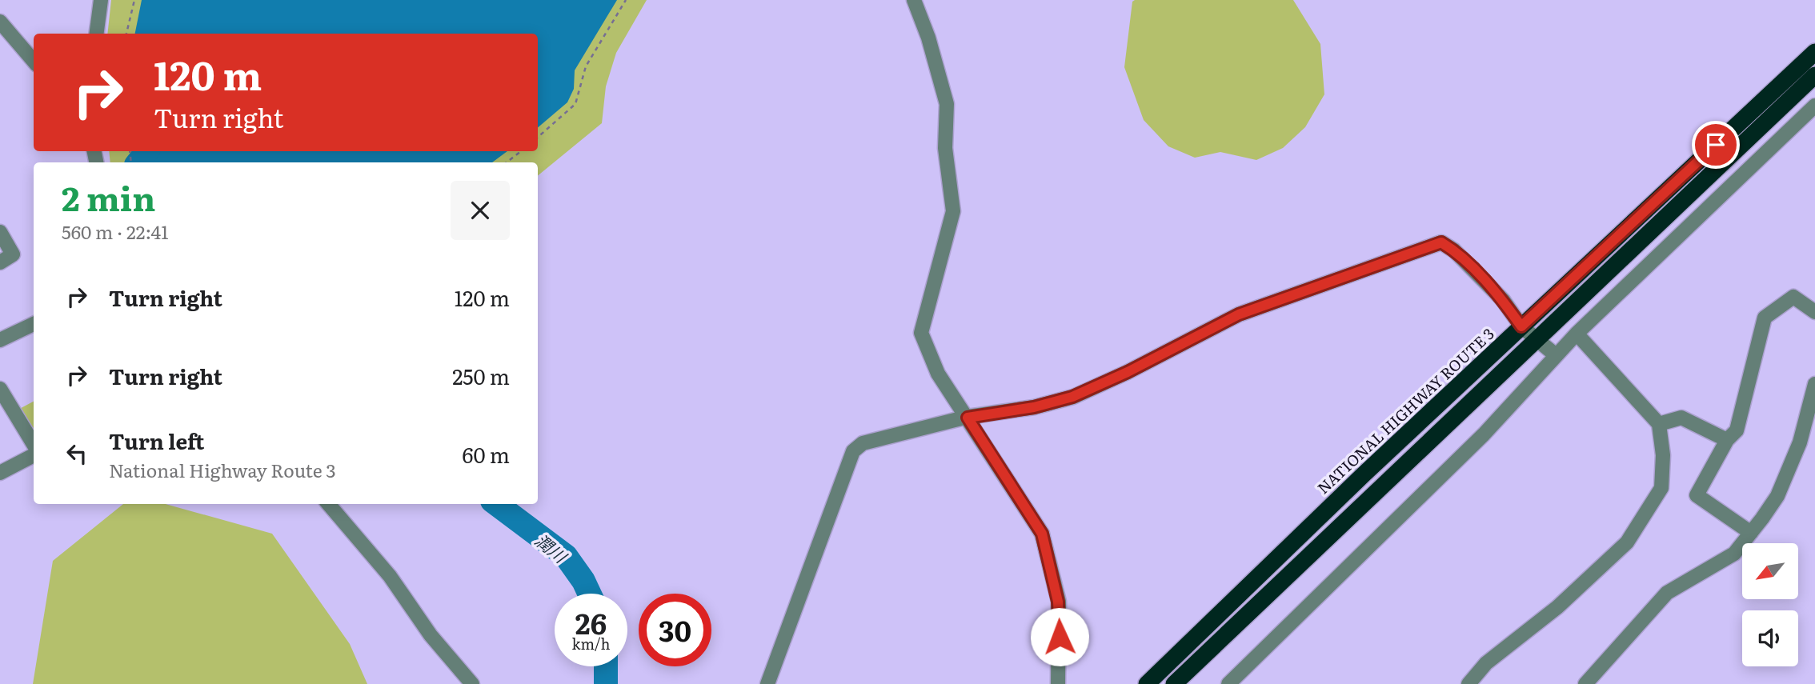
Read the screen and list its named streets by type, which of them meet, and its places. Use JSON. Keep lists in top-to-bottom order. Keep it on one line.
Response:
{"streets":{"highway":["NATIONAL HIGHWAY ROUTE 3"]},"water":["潤川"],"north":"bottom left","page":{"turn":["120 m","Turn right"],"heading":["2 min","560 m · 22:41"],"list":[{"name":"Turn right","value":"120 m"},{"name":"Turn right","value":"250 m"},{"name":"Turn left","note":"National Highway Route 3","value":"60 m"}],"speed":"26 km/h","limit":"30"}}
